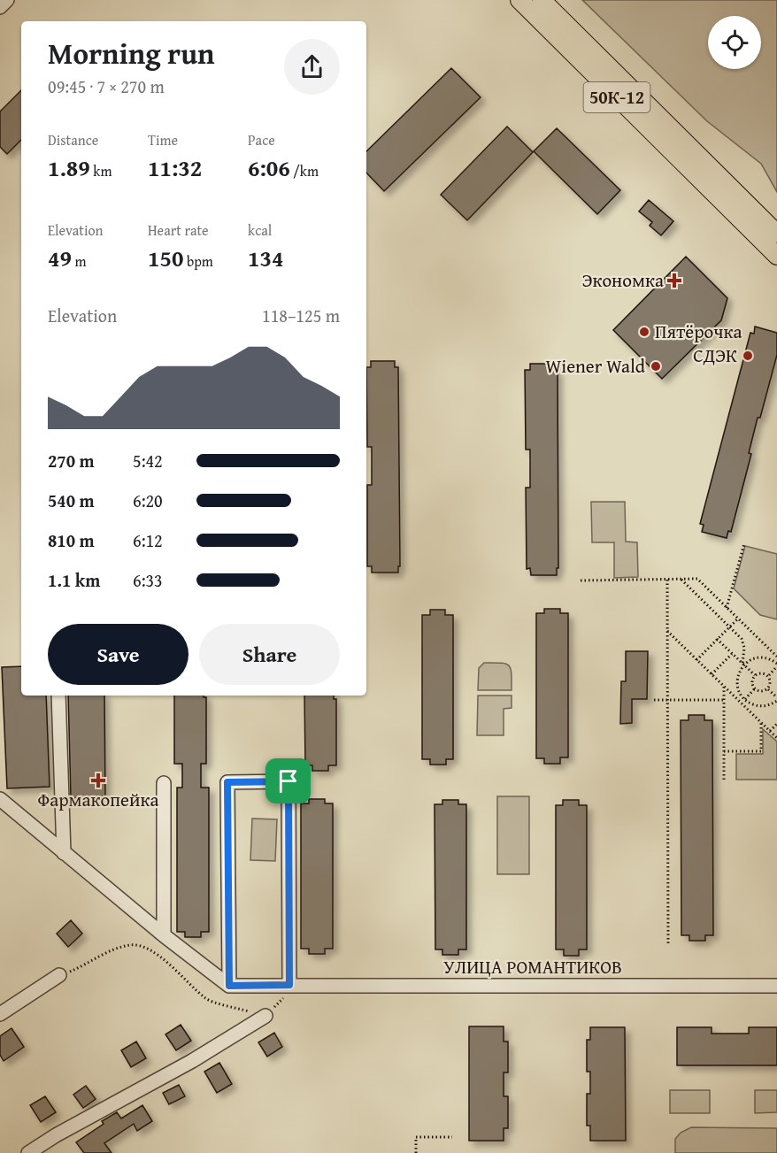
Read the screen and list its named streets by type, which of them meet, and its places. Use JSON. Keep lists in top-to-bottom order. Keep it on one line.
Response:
{"streets":{"main road":["50К-12"],"street":["УЛИЦА РОМАНТИКОВ"]},"places":{"health":["Экономка","Фармакопейка"],"other":["Пятёрочка","СДЭК","Wiener Wald"]},"page":{"heading":["Morning run","09:45 · 7 × 270 m"],"stats":[["Distance","1.89 km"],["Time","11:32"],["Pace","6:06 /km"],["Elevation","49 m"],["Heart rate","150 bpm"],["kcal","134"]],"chart":["Elevation","118–125 m"],"list":[{"name":"270 m","note":"5:42"},{"name":"540 m","note":"6:20"},{"name":"810 m","note":"6:12"},{"name":"1.1 km","note":"6:33"}],"buttons":["Save","Share"]}}
